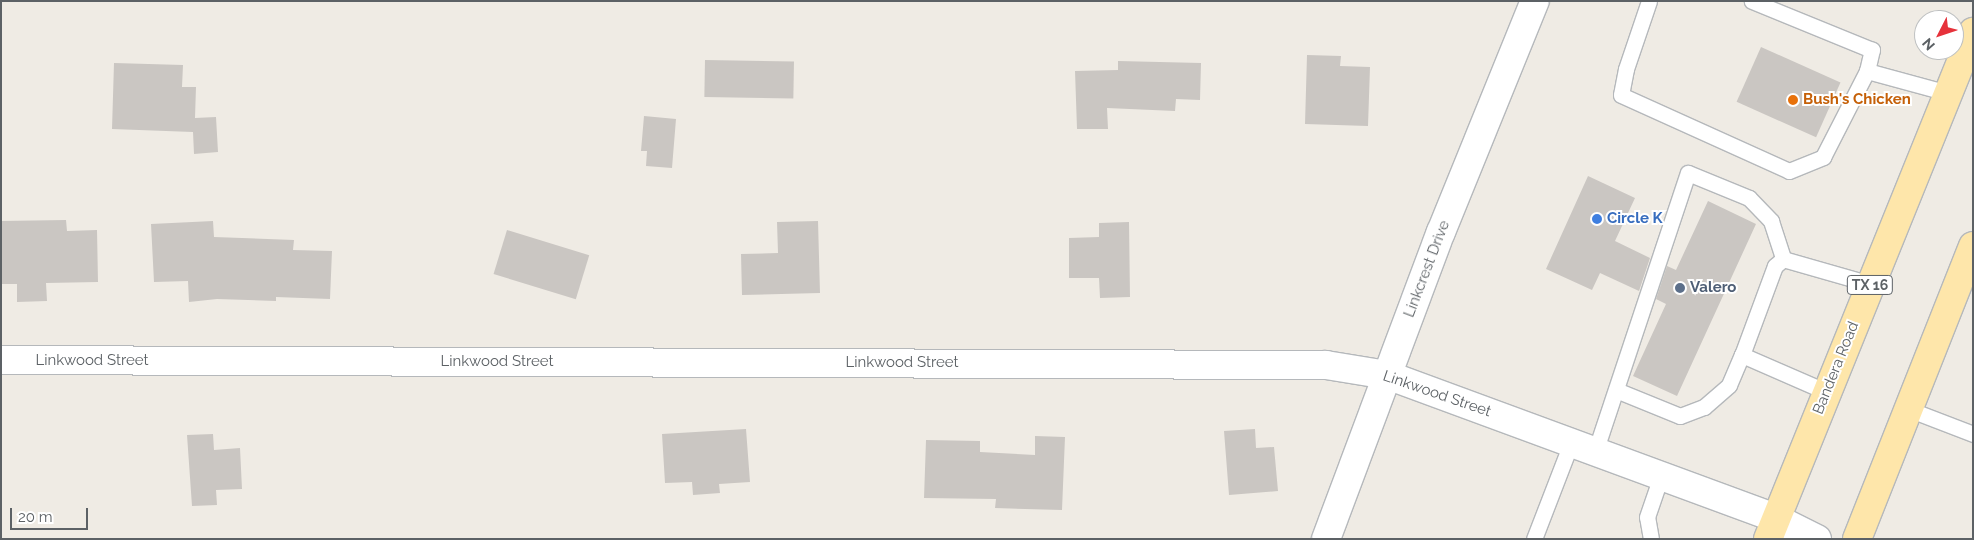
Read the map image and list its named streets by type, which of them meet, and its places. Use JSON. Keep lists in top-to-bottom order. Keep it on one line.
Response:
{"streets":{"main road":["TX 16","Bandera Road"],"street":["Linkcrest Drive","Linkwood Street"]},"crossings":[["Linkcrest Drive","Linkwood Street"],["Linkwood Street","Bandera Road"]],"places":["Bush's Chicken","Circle K","Valero"],"scale_bar":"20 m","north":"bottom left"}
